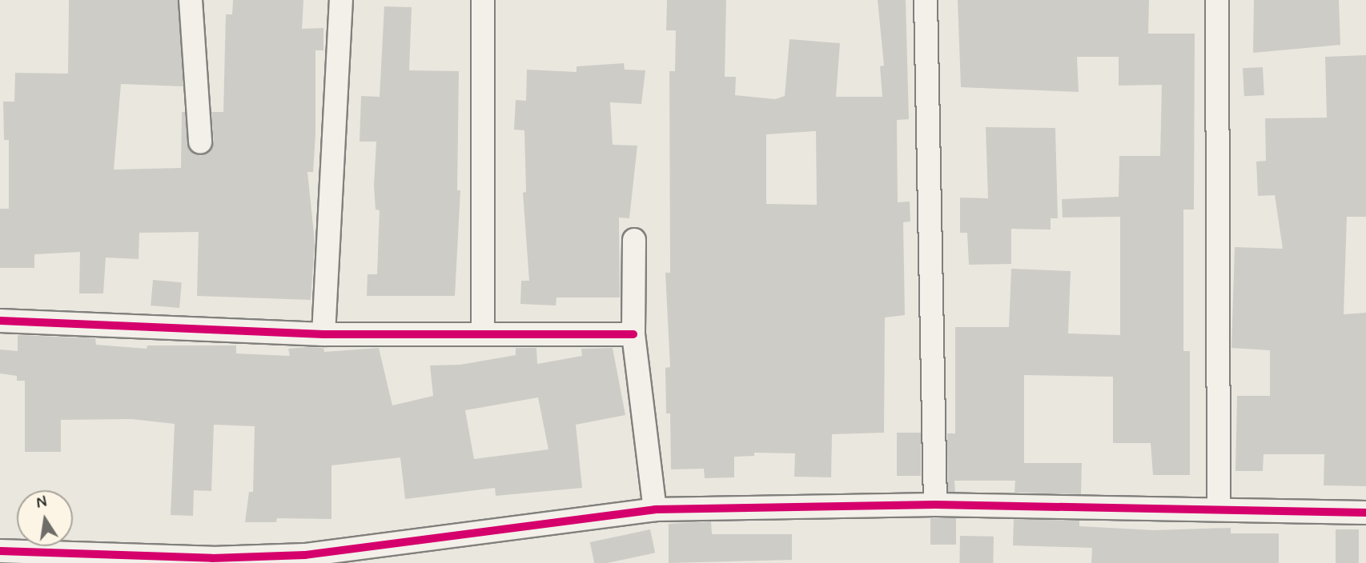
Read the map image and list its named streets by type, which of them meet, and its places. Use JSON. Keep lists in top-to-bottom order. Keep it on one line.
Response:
{"north":"top"}
